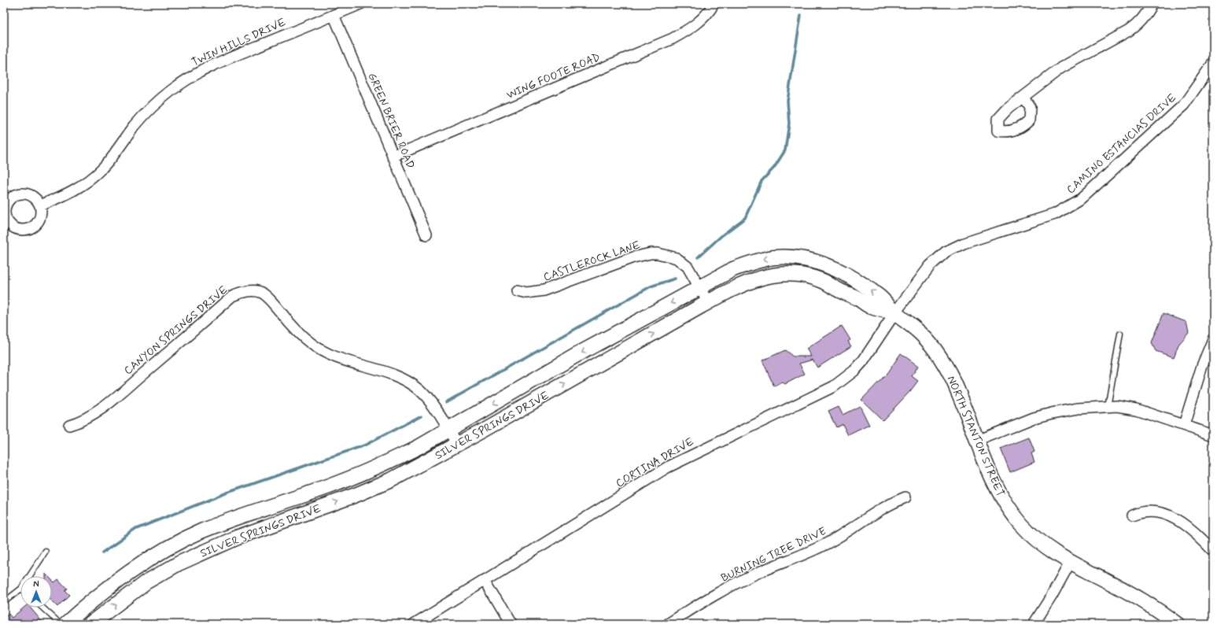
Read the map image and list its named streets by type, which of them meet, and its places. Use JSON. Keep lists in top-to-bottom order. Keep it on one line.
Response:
{"streets":{"street":["TWIN HILLS DRIVE","WING FOOTE ROAD","GREEN BRIER ROAD","CAMINO ESTANCIAS DRIVE","CASTLEROCK LANE","CANYON SPRINGS DRIVE","SILVER SPRINGS DRIVE","NORTH STANTON STREET","CORTINA DRIVE","BURNING TREE DRIVE"]},"crossings":[["TWIN HILLS DRIVE","GREEN BRIER ROAD"],["WING FOOTE ROAD","GREEN BRIER ROAD"],["CAMINO ESTANCIAS DRIVE","SILVER SPRINGS DRIVE"],["CAMINO ESTANCIAS DRIVE","NORTH STANTON STREET"],["CAMINO ESTANCIAS DRIVE","CORTINA DRIVE"],["CASTLEROCK LANE","SILVER SPRINGS DRIVE"],["CANYON SPRINGS DRIVE","SILVER SPRINGS DRIVE"],["SILVER SPRINGS DRIVE","NORTH STANTON STREET"],["SILVER SPRINGS DRIVE","CORTINA DRIVE"],["NORTH STANTON STREET","CORTINA DRIVE"]],"north":"top"}
